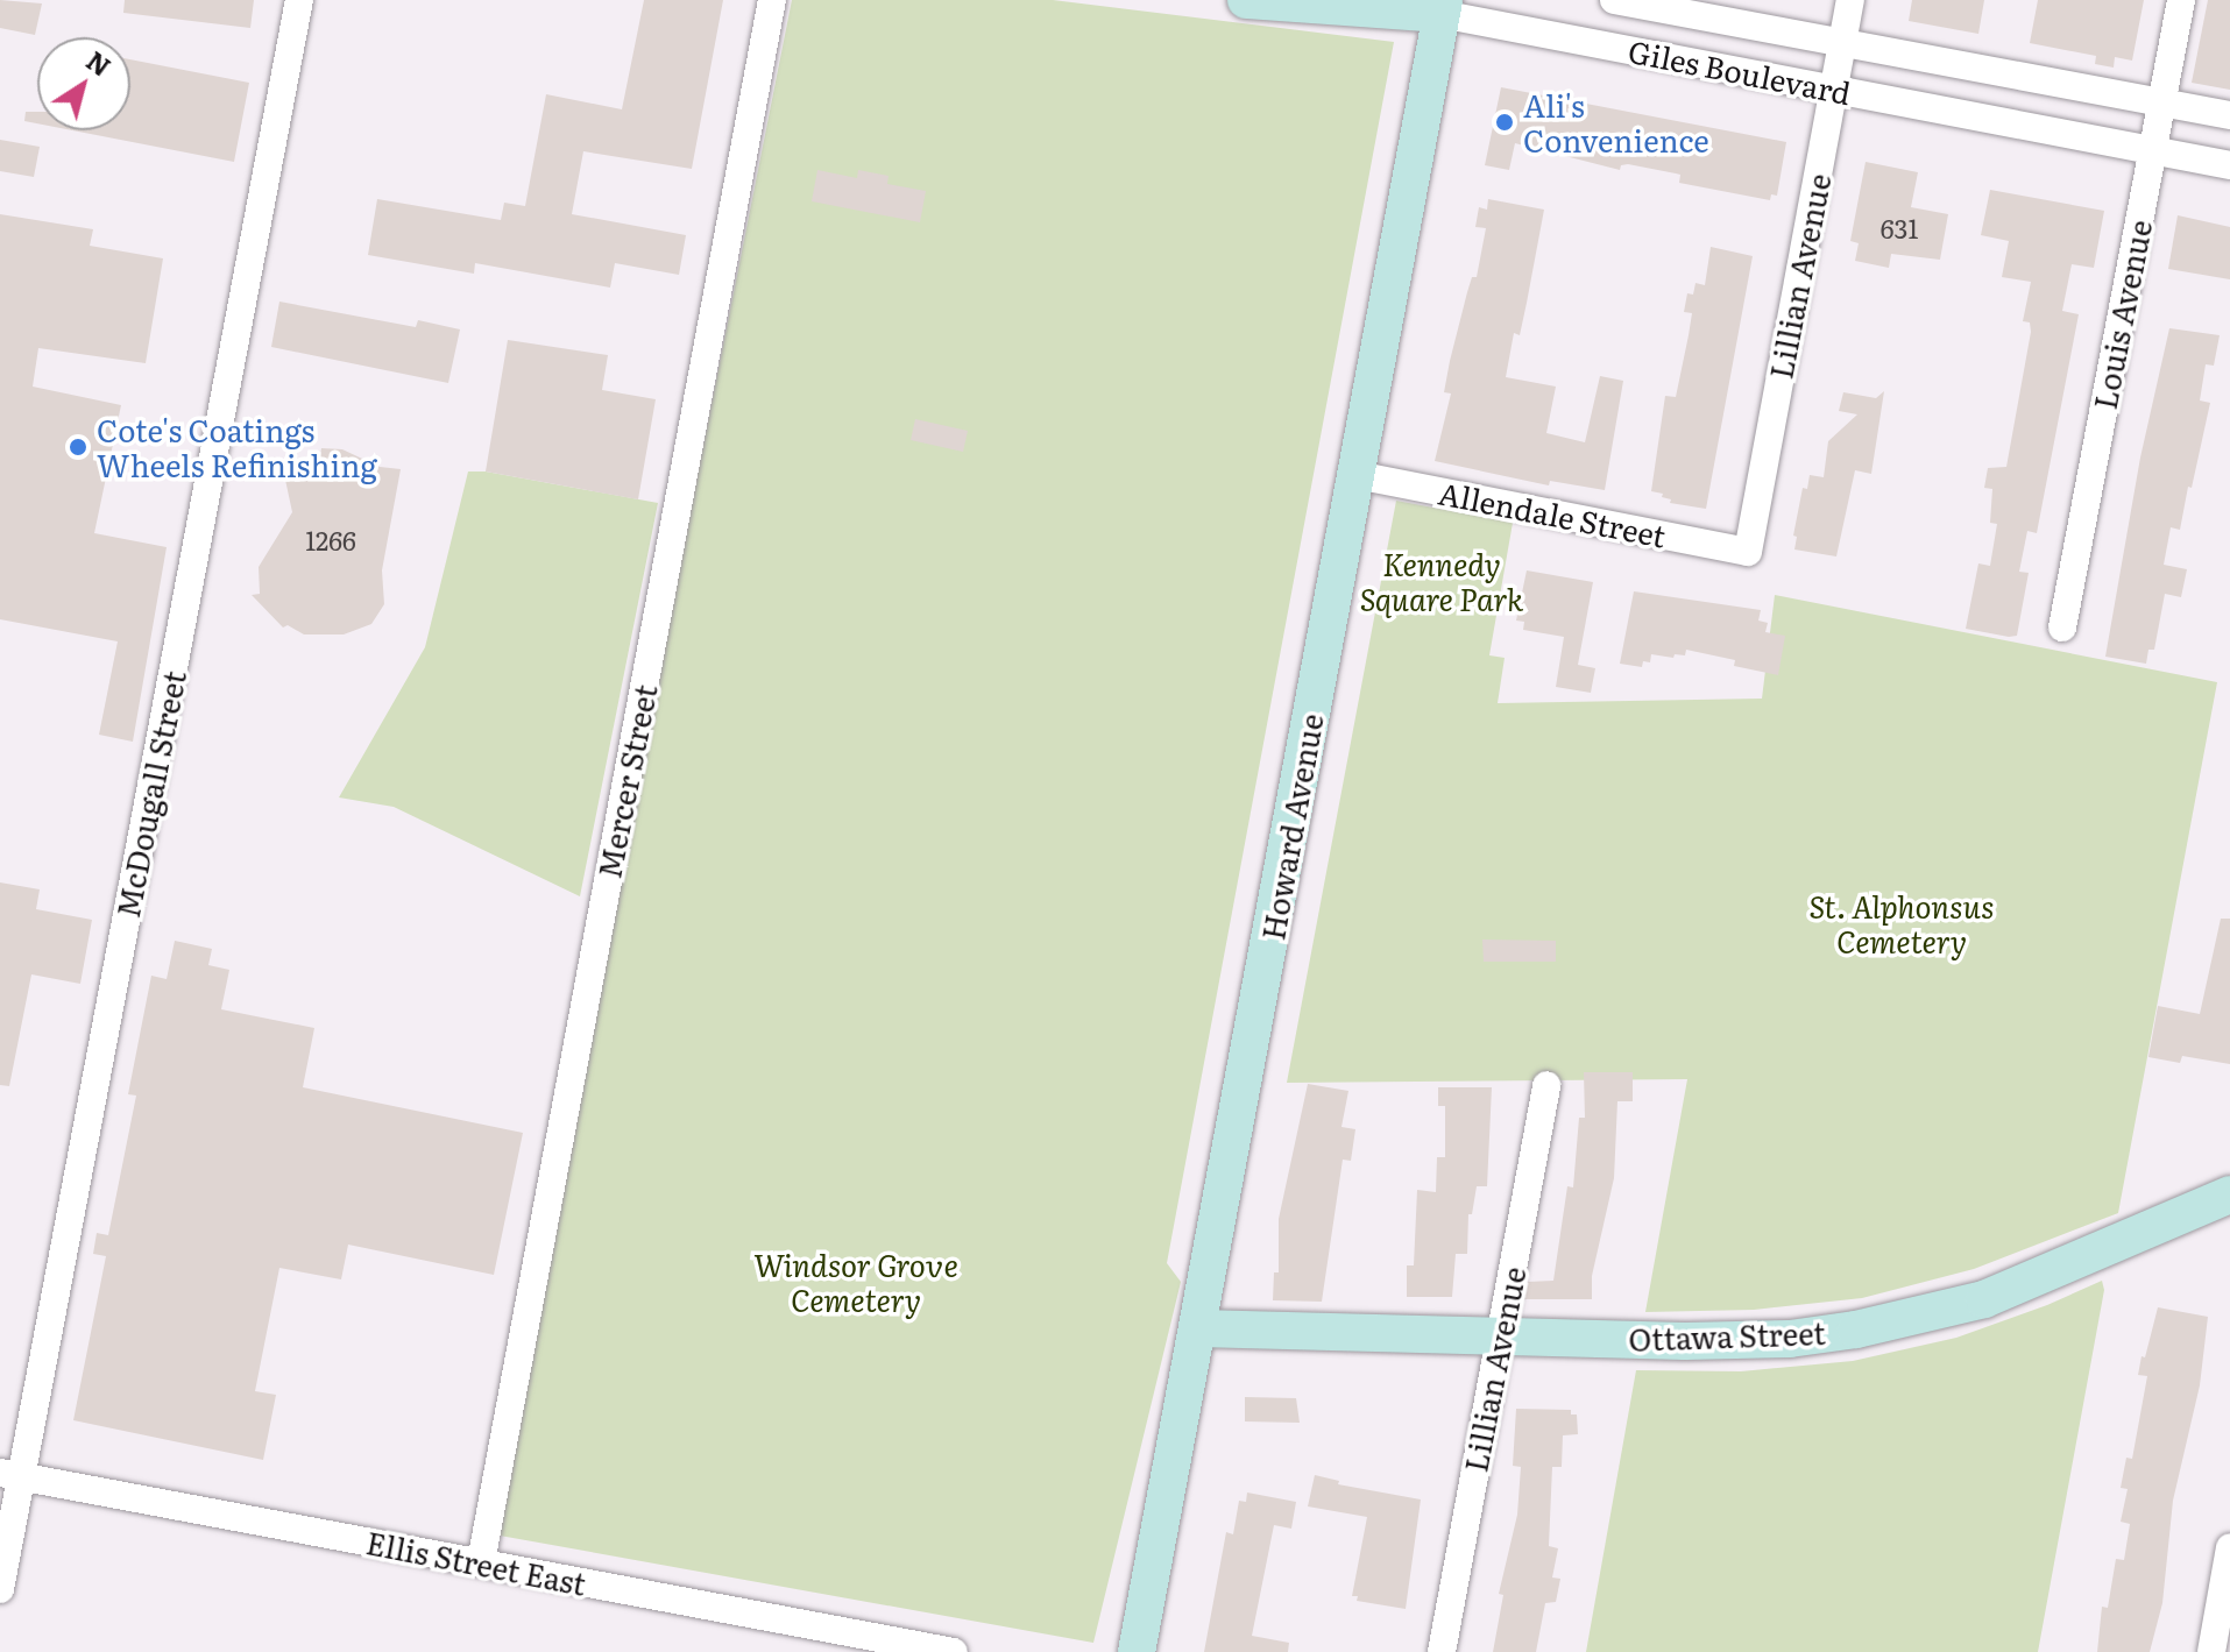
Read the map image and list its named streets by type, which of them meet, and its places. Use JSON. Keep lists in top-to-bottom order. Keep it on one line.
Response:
{"streets":{"main road":["Giles Boulevard","Howard Avenue","Ottawa Street"],"street":["Lillian Avenue","Louis Avenue","Allendale Street","Mercer Street","McDougall Street","Ellis Street East"]},"crossings":[["Giles Boulevard","Lillian Avenue"],["Giles Boulevard","Louis Avenue"],["Giles Boulevard","Howard Avenue"],["Lillian Avenue","Allendale Street"],["Lillian Avenue","Ottawa Street"],["Allendale Street","Howard Avenue"],["Mercer Street","Ellis Street East"],["McDougall Street","Ellis Street East"],["Howard Avenue","Ottawa Street"]],"parks":["Kennedy Square Park","St. Alphonsus Cemetery","Windsor Grove Cemetery"],"places":["Ali's Convenience","Cote's Coatings Wheels Refinishing"],"house_numbers":["631","1266"],"north":"top right"}
